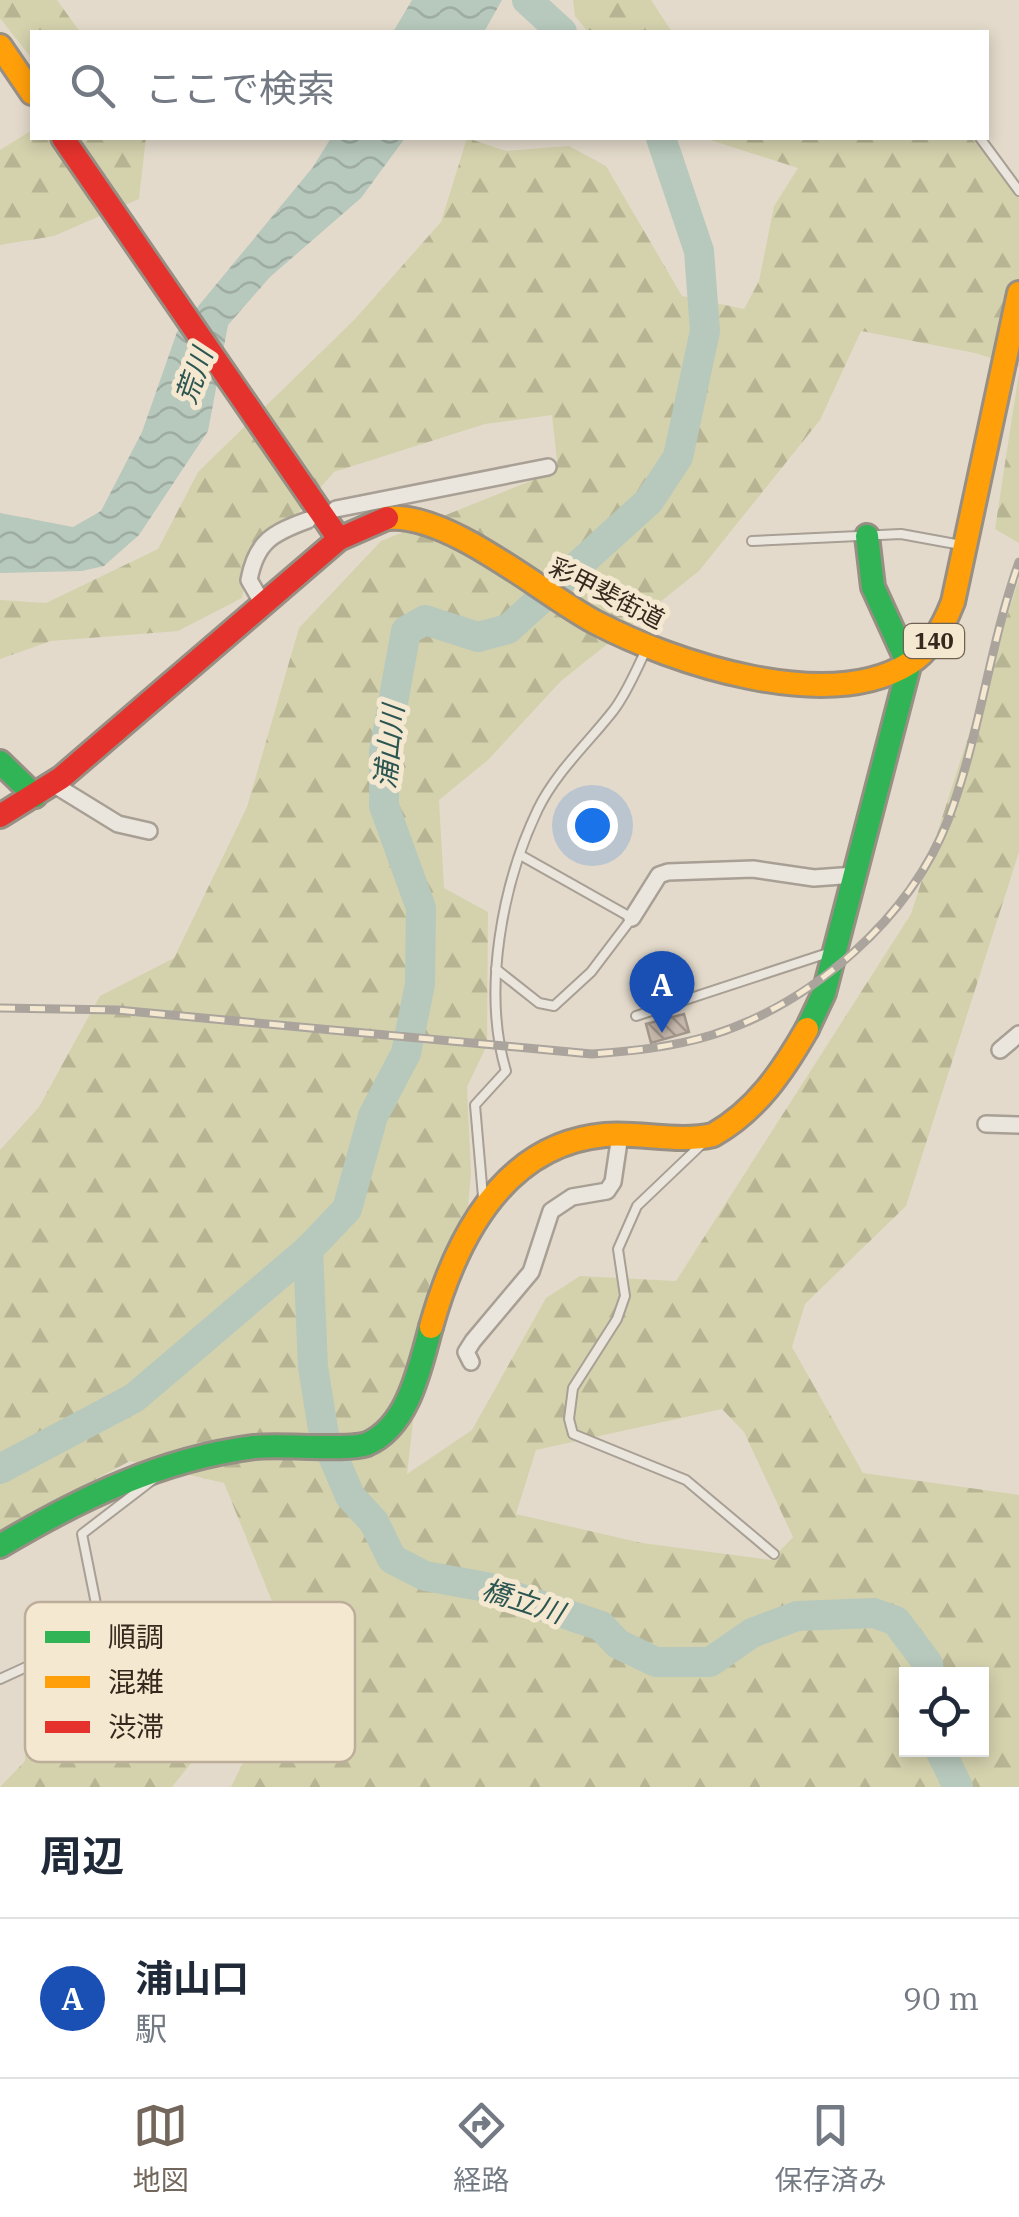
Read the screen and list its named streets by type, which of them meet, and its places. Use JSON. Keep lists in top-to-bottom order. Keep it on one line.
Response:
{"streets":{"main road":["彩甲斐街道","140"]},"crossings":[["彩甲斐街道","140"]],"water":["荒川","浦山川","橋立川"],"legend":["順調","混雑","渋滞"],"page":{"search":"ここで検索","pins":"A","heading":"周辺","list":[{"mark":"A","name":"浦山口","note":"駅","value":"90 m"}],"nav":["地図","経路","保存済み"]}}
